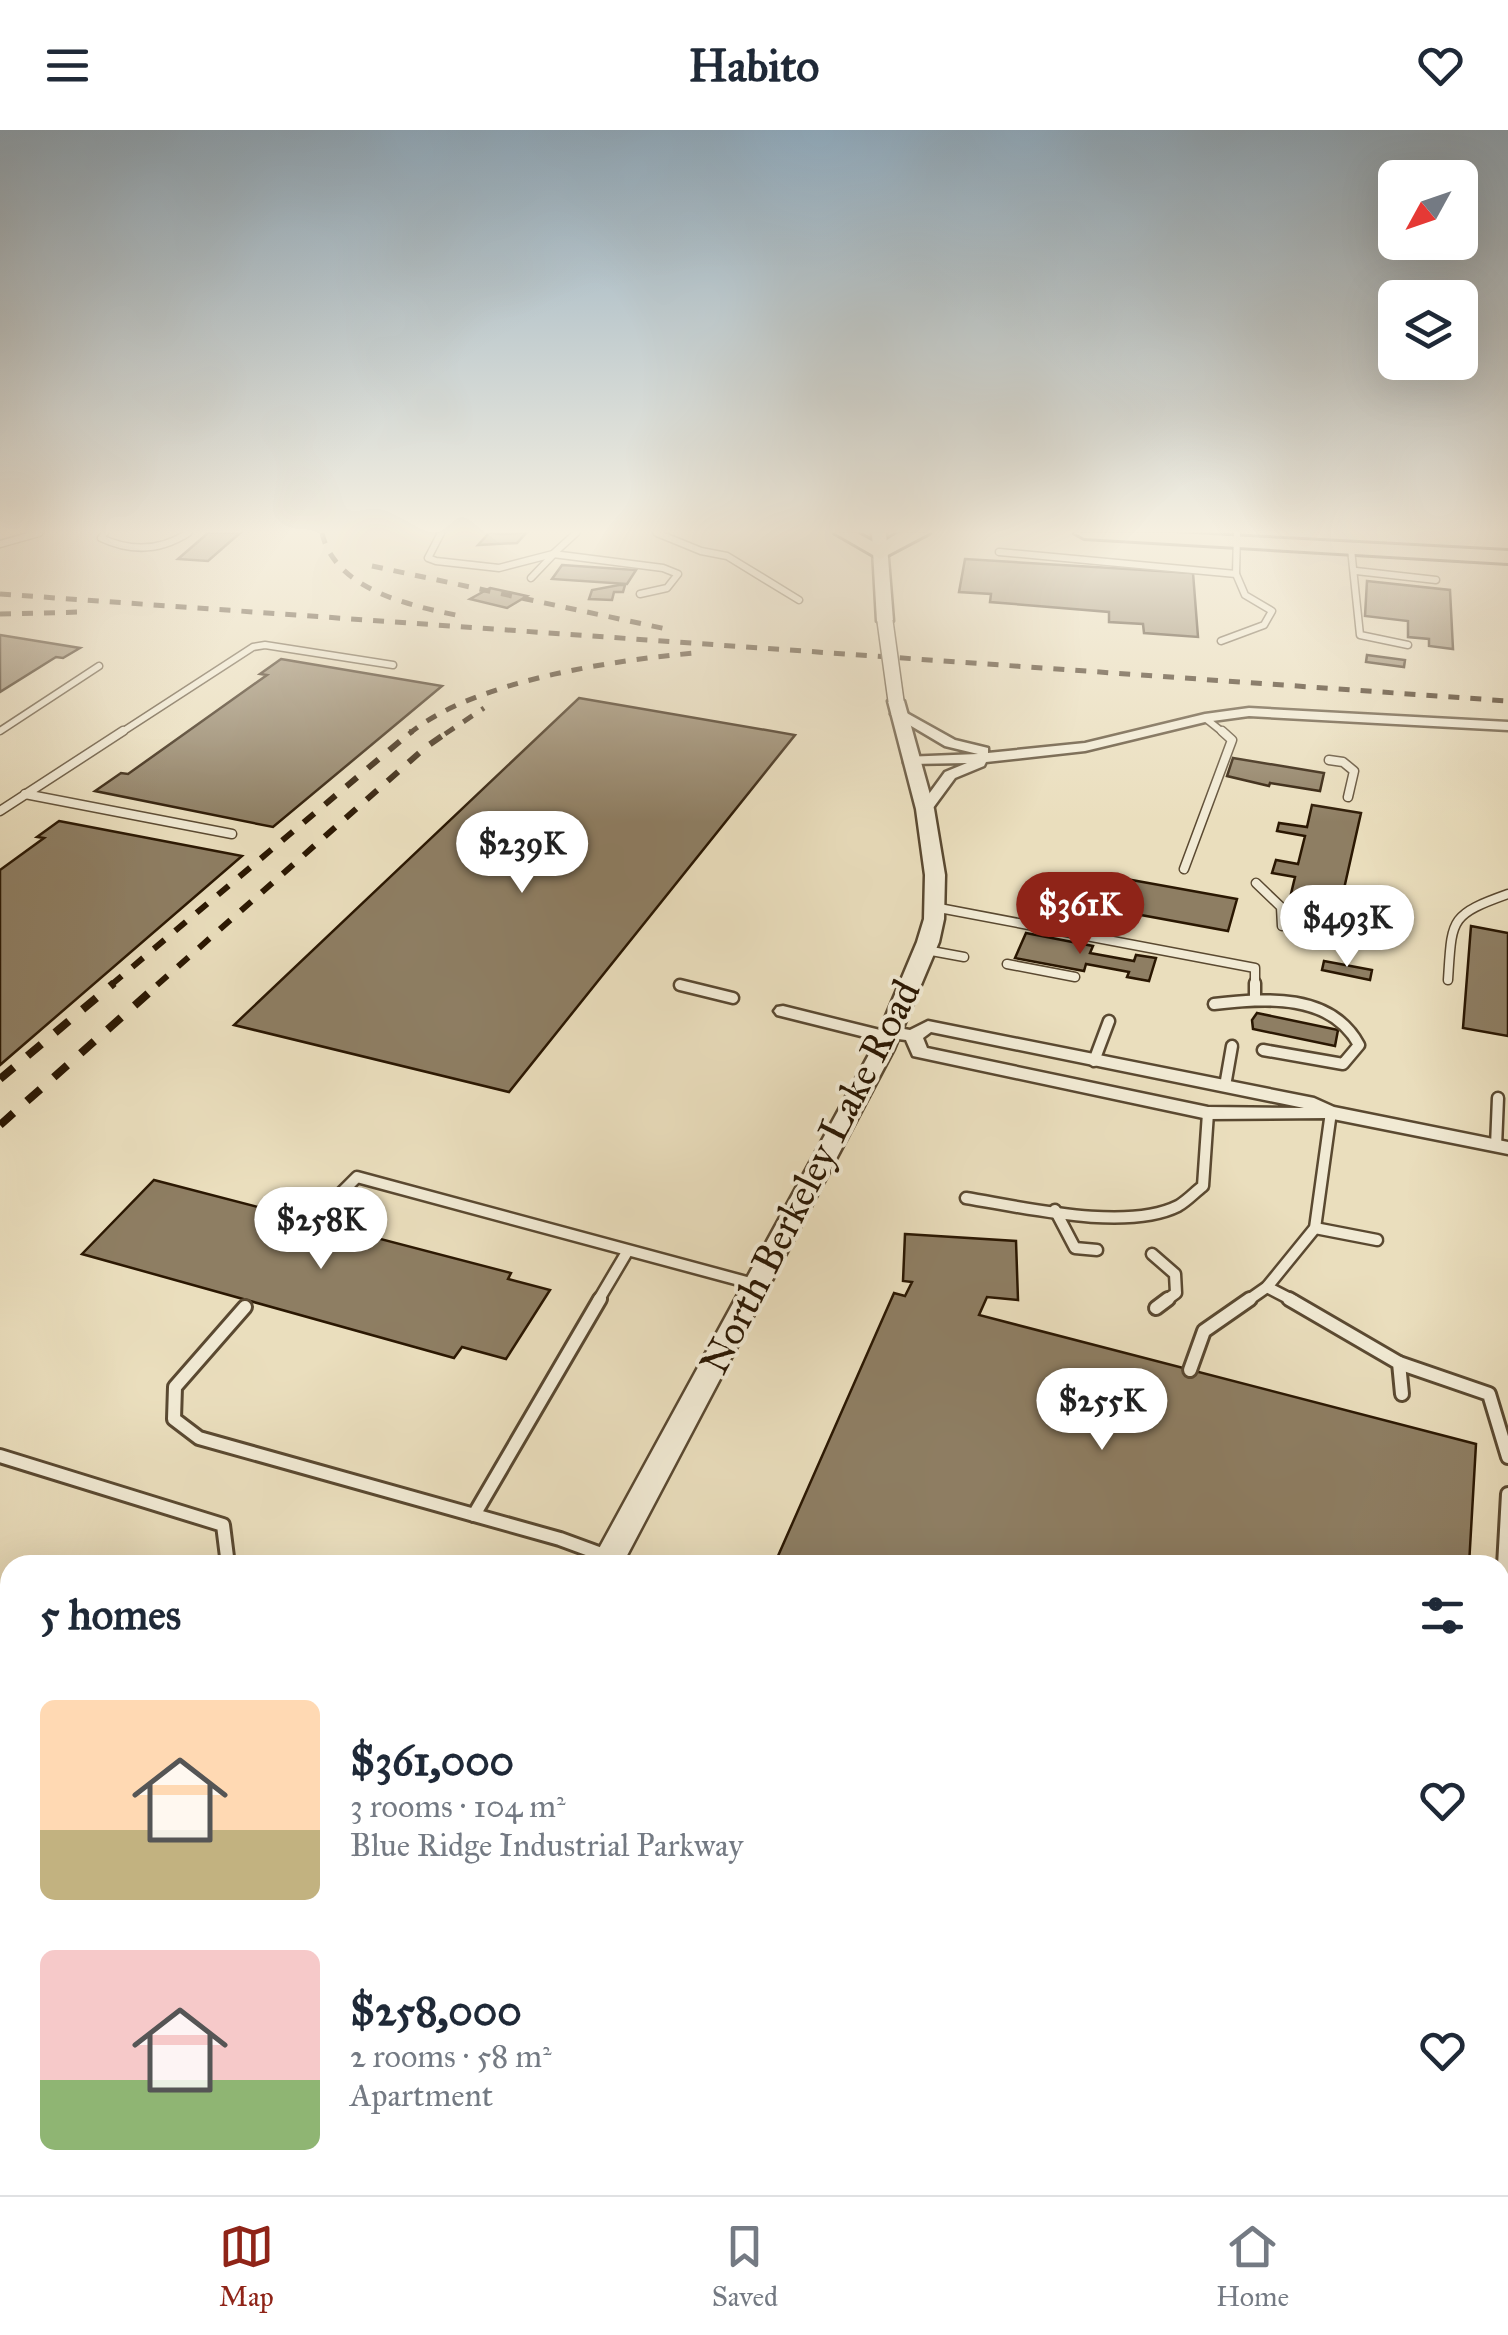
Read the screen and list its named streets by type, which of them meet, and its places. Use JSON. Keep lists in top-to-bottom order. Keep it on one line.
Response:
{"streets":{"street":["North Berkeley Lake Road"]},"north":"bottom left","page":{"header":"Habito","price":["$239K","$361K","$493K","$258K","$255K"],"heading":"5 homes","list":[{"name":"$361,000","note":"3 rooms · 104 m² · Blue Ridge Industrial Parkway"},{"name":"$258,000","note":"2 rooms · 58 m² · Apartment"}],"tabs":["Map","Saved","Home"]}}
